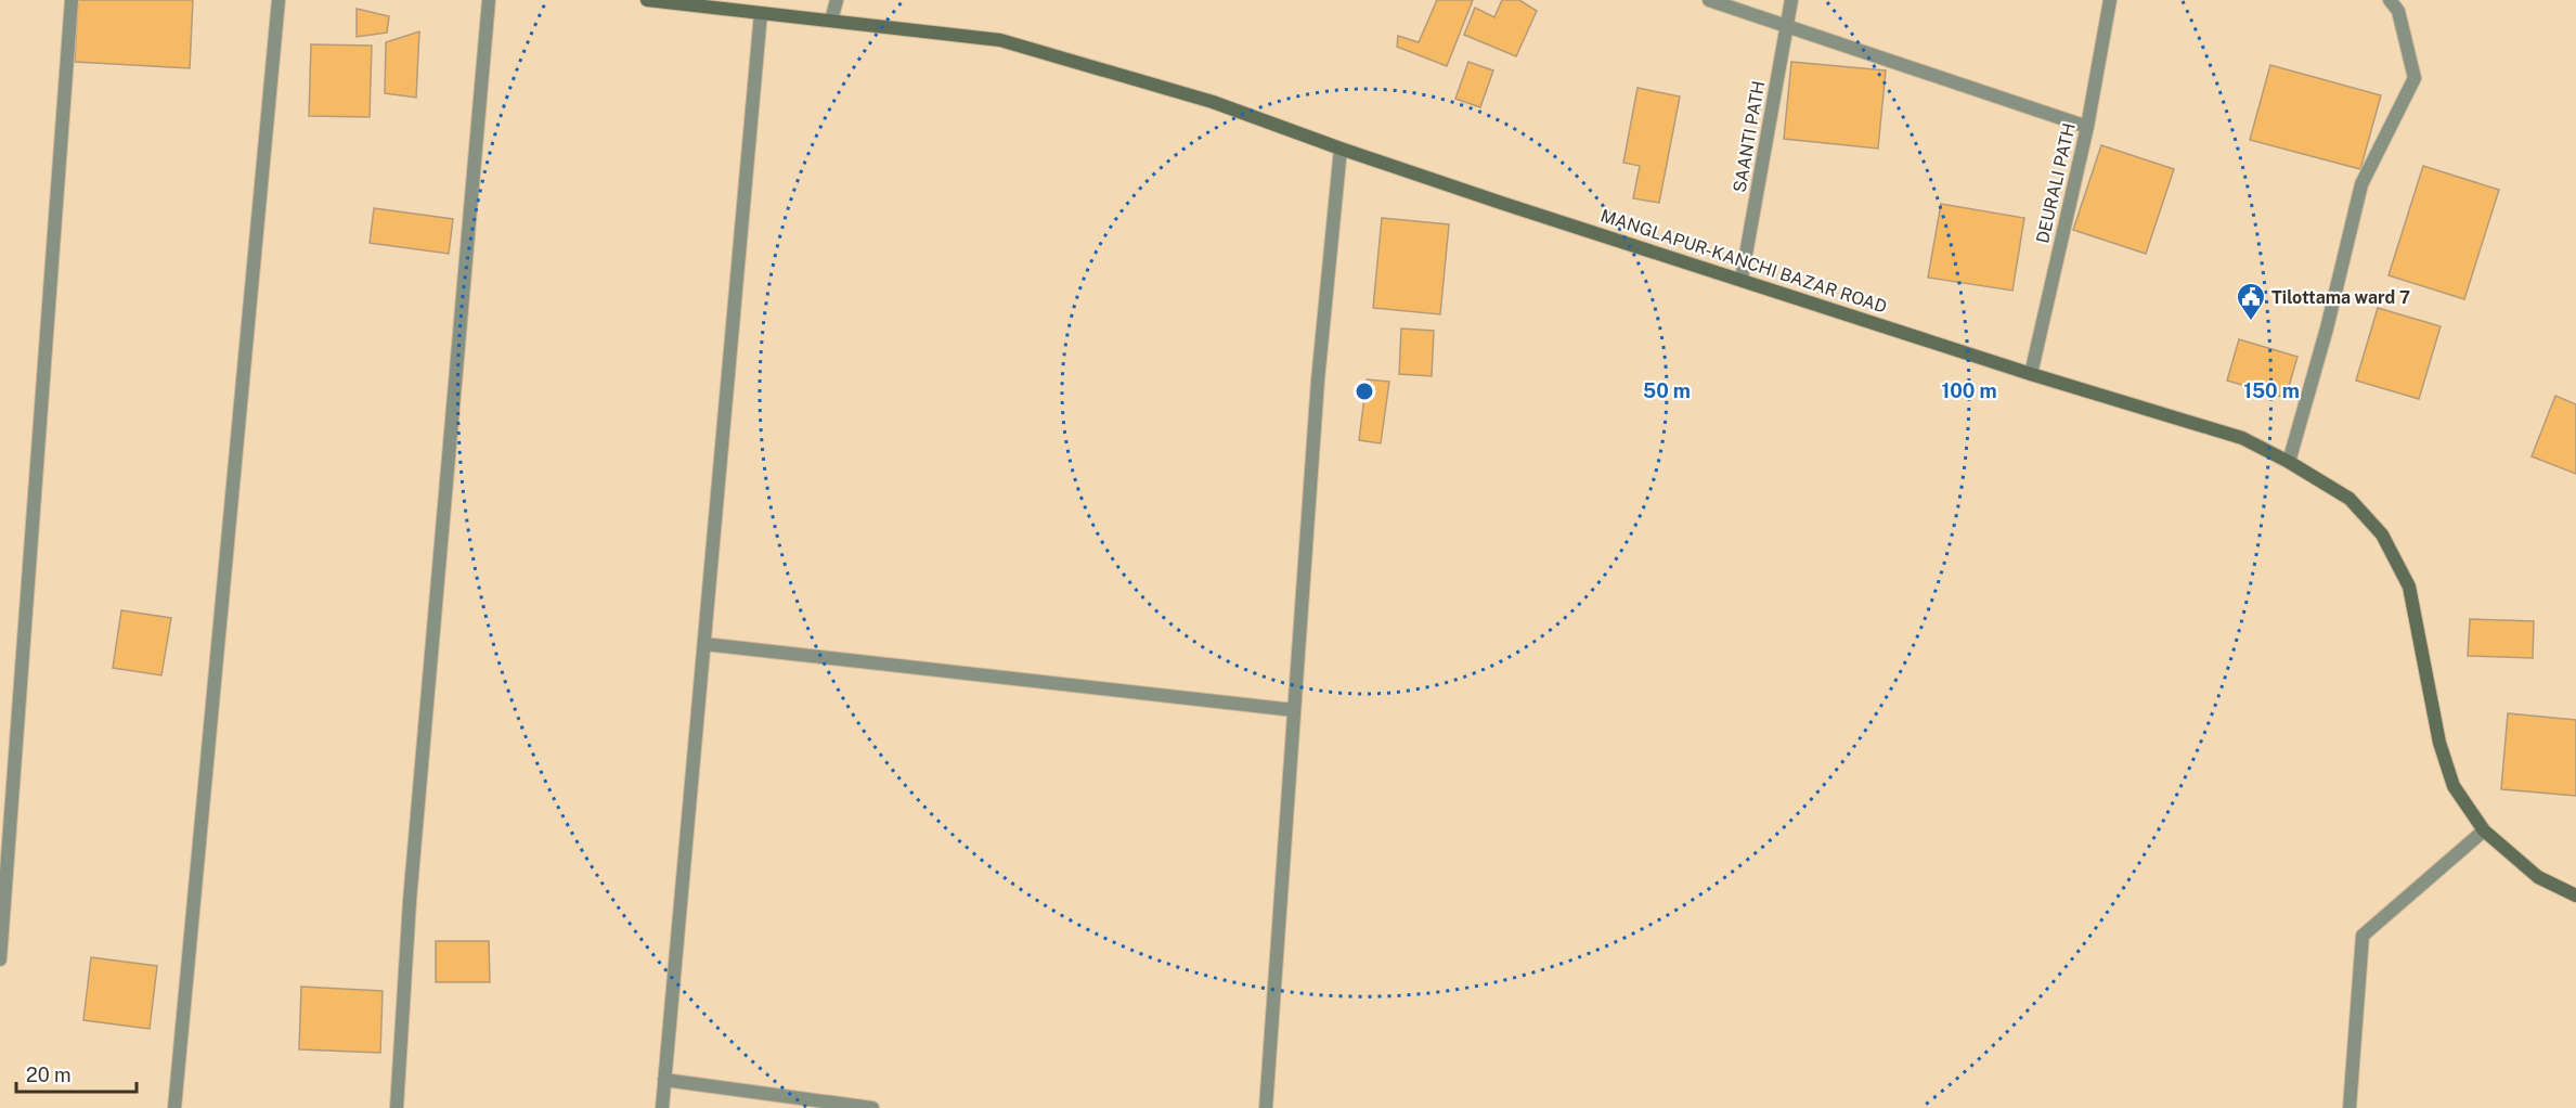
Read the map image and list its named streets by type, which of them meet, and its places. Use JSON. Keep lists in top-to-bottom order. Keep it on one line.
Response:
{"streets":{"street":["SAANTI PATH","DEURALI PATH","MANGLAPUR-KANCHI BAZAR ROAD"]},"crossings":[["SAANTI PATH","MANGLAPUR-KANCHI BAZAR ROAD"],["DEURALI PATH","MANGLAPUR-KANCHI BAZAR ROAD"]],"places":{"public building":["Tilottama ward 7"]},"scale_bar":"20 m","rings":["50 m","100 m","150 m"]}
